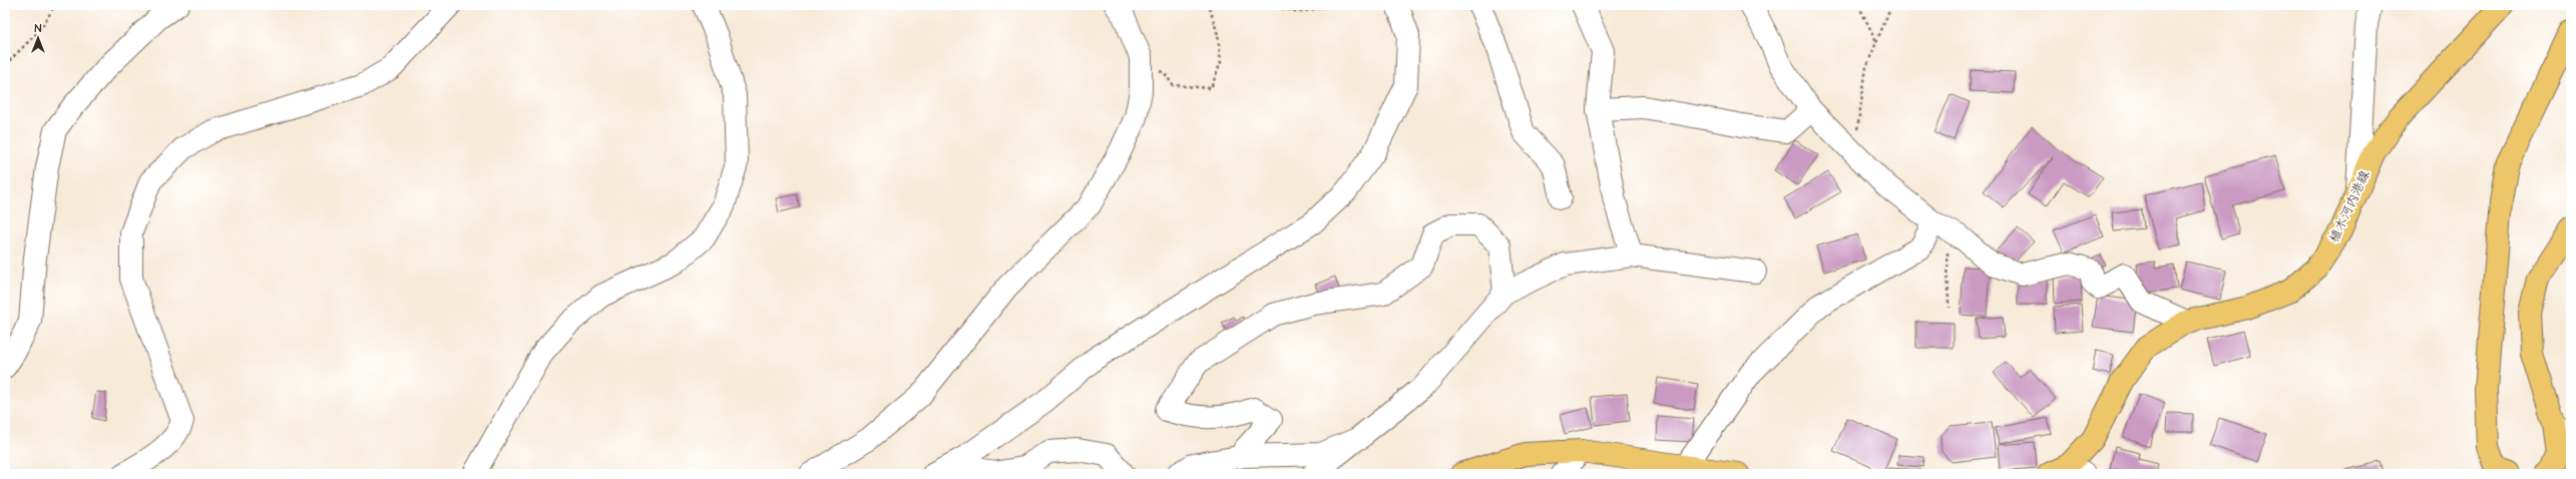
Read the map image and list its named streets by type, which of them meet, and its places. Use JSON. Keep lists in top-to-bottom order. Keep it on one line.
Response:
{"streets":{"main road":["植木河内港線"]},"north":"top"}
